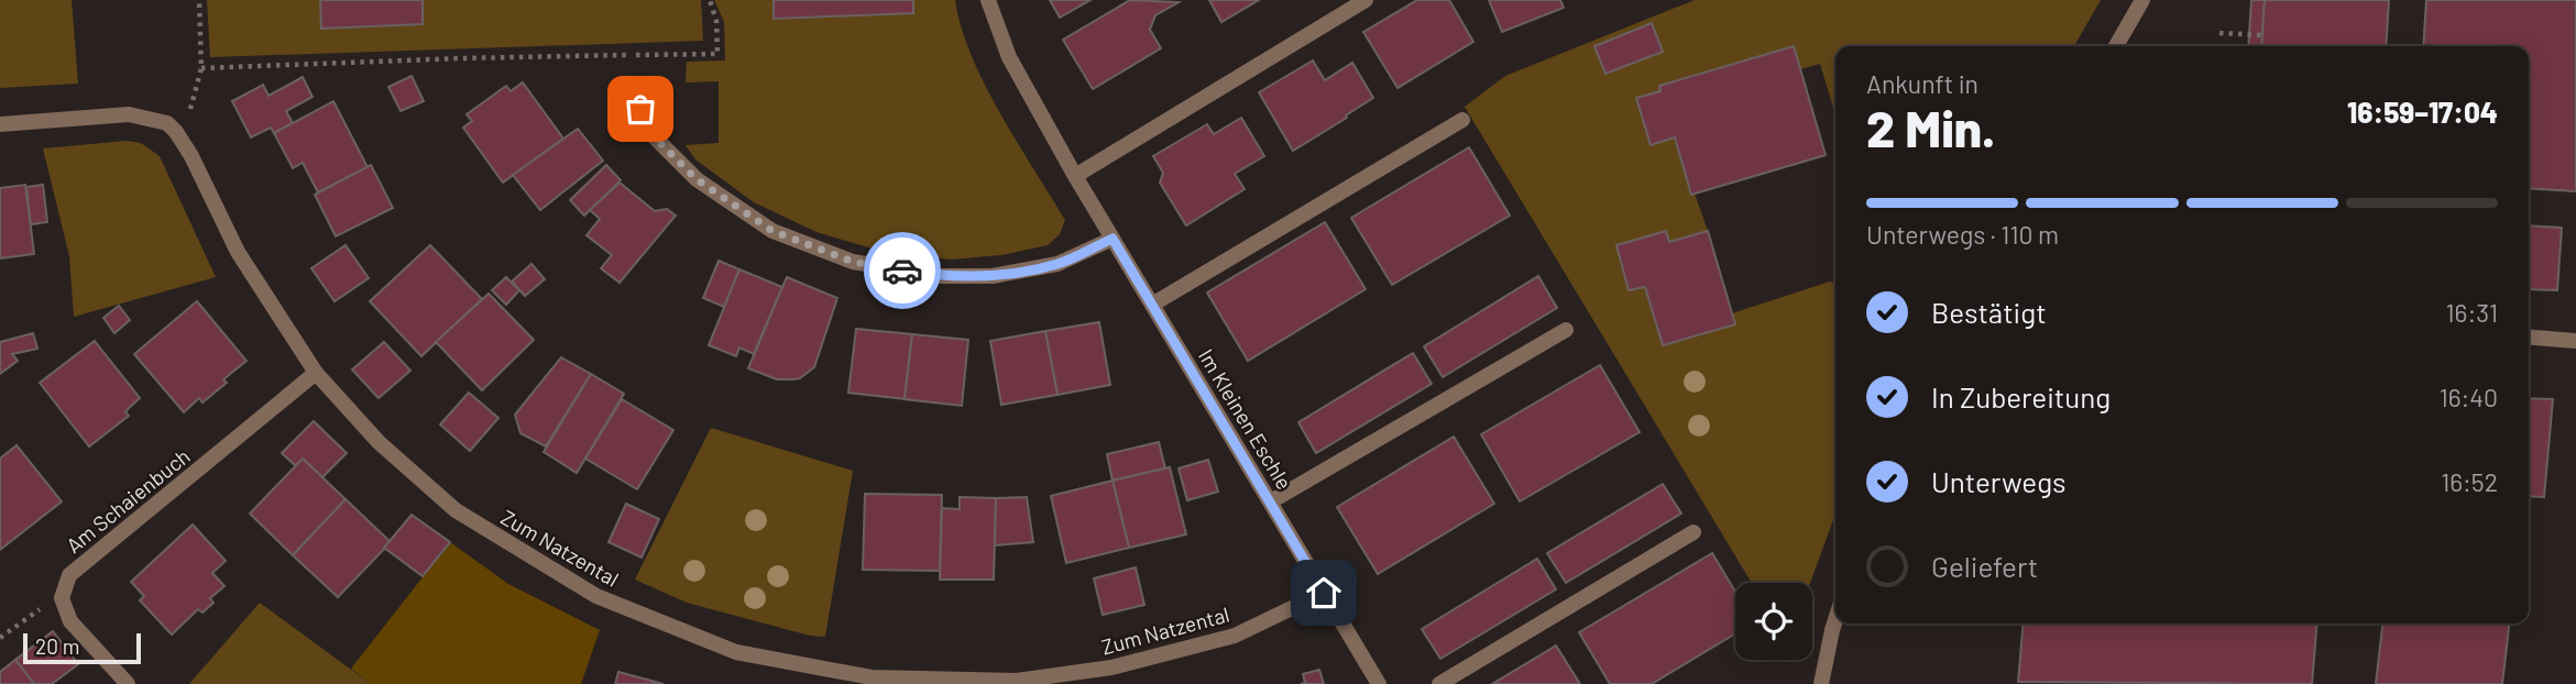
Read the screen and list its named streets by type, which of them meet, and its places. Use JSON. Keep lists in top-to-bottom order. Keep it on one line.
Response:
{"streets":{"street":["Im Kleinen Eschle","Am Schaienbuch","Zum Natzental"]},"crossings":[["Im Kleinen Eschle","Zum Natzental"],["Am Schaienbuch","Zum Natzental"]],"scale_bar":"20 m","page":{"heading":["2 Min.","Ankunft in","16:59–17:04"],"bar":"Unterwegs · 110 m","list":[["Bestätigt","16:31"],["In Zubereitung","16:40"],["Unterwegs","16:52"],"Geliefert"],"scale":"20 m"}}
